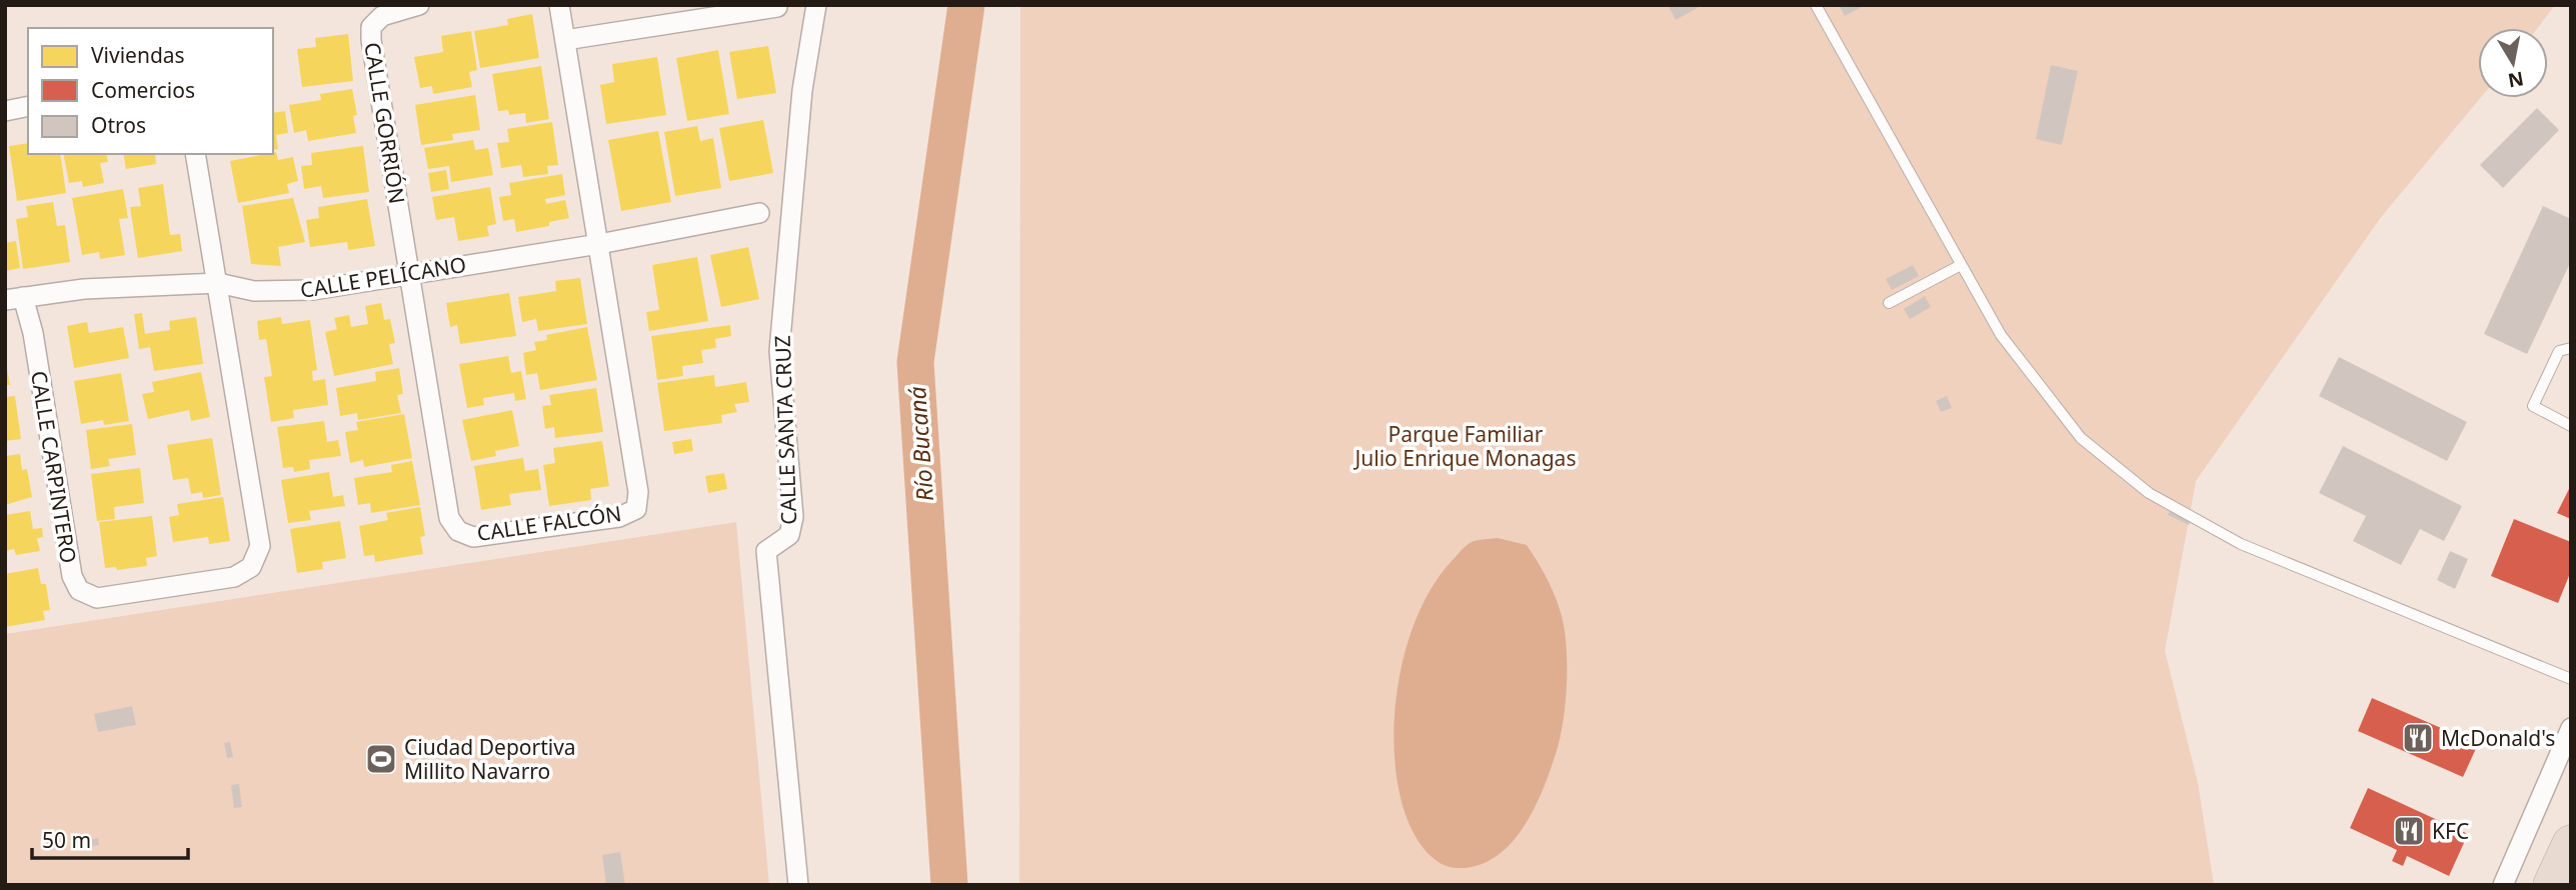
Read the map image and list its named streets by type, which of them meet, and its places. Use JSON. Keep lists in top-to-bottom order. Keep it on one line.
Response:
{"streets":{"street":["CALLE GORRIÓN","CALLE PELÍCANO","CALLE SANTA CRUZ","CALLE CARPINTERO","CALLE FALCÓN"]},"crossings":[["CALLE GORRIÓN","CALLE PELÍCANO"],["CALLE GORRIÓN","CALLE FALCÓN"],["CALLE PELÍCANO","CALLE CARPINTERO"],["CALLE PELÍCANO","CALLE FALCÓN"]],"water":["Río Bucaná"],"parks":["Parque Familiar Julio Enrique Monagas"],"places":{"restaurant":["McDonald's","KFC"],"sports":["Ciudad Deportiva Millito Navarro"]},"legend":["Viviendas","Comercios","Otros"],"scale_bar":"50 m","north":"bottom"}
